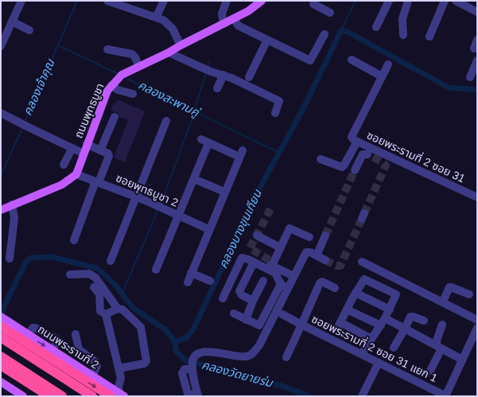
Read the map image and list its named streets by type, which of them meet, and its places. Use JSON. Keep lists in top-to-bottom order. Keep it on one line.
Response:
{"streets":{"main road":["ถนนพุทธบูชา","ถนนพระรามที่ 2"],"street":["ซอยพระรามที่ 2 ซอย 31","ซอยพุทธบูชา 2","ซอยพระรามที่ 2 ซอย 31 แยก 1"]},"crossings":[["ถนนพุทธบูชา","ซอยพุทธบูชา 2"]],"water":["คลองเจ้าคุณ","คลองสะพานคู่","คลองบางขุนเทียน","คลองวัดยายร่ม"]}
